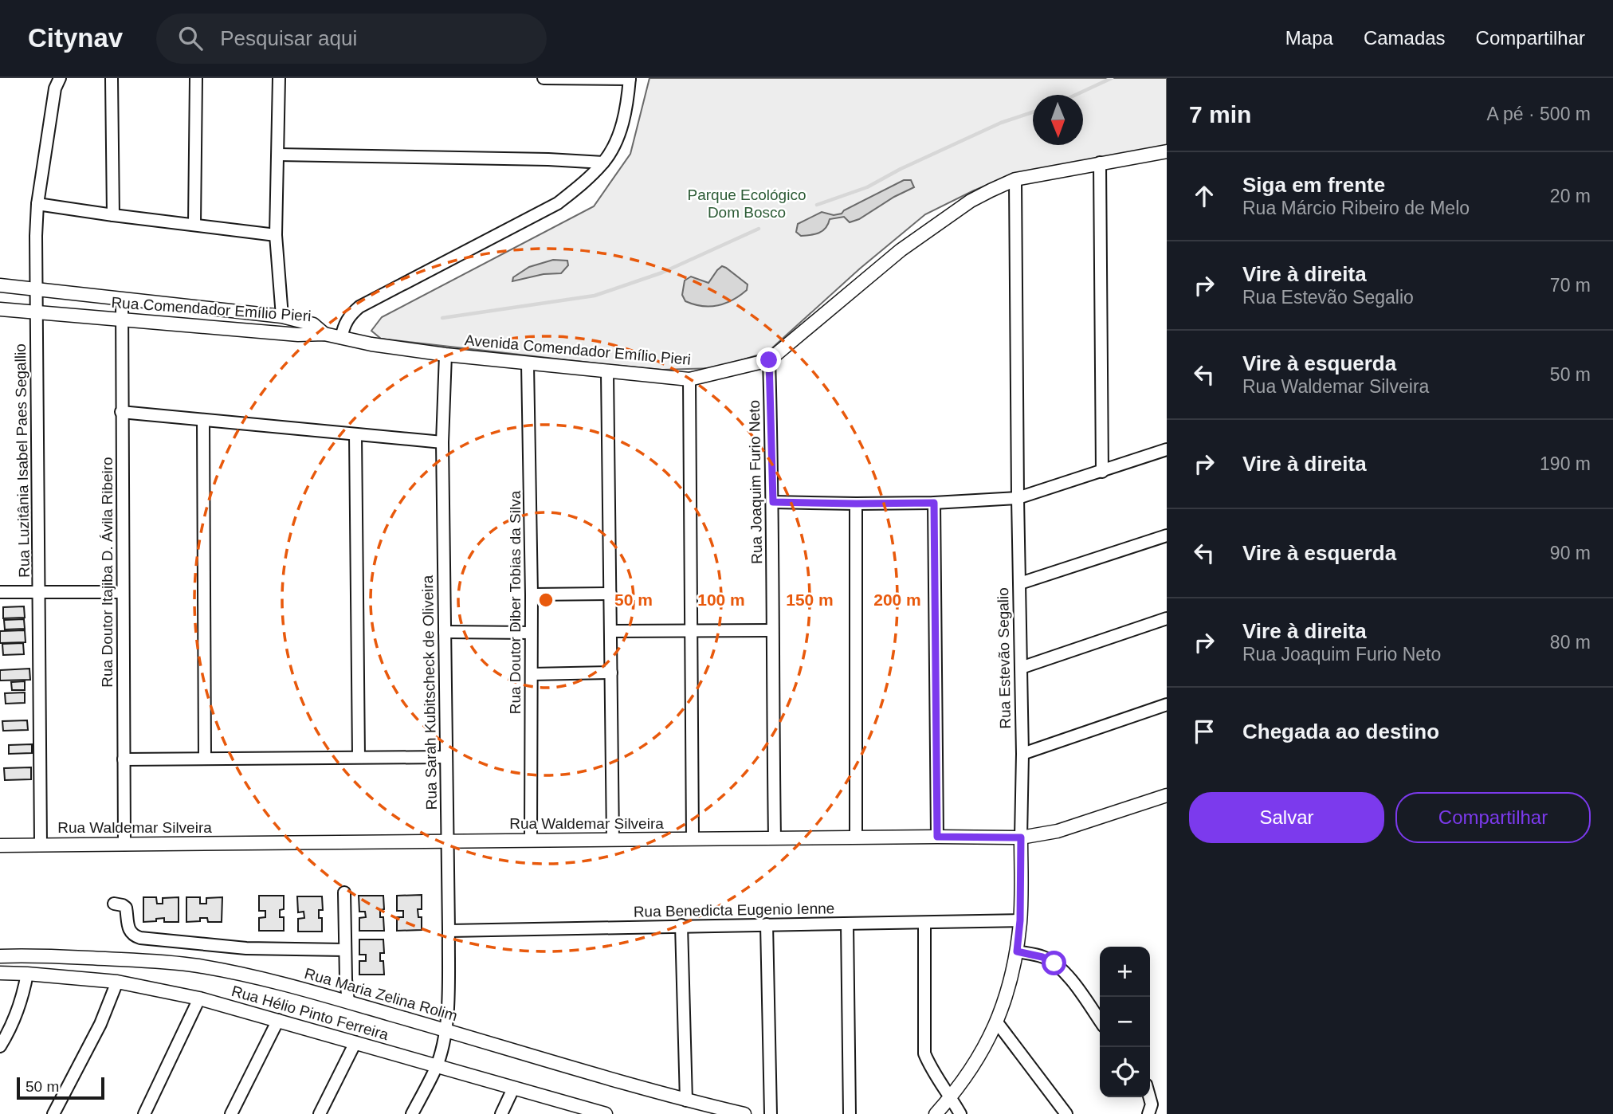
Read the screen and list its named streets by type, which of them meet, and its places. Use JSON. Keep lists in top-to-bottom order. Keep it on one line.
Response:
{"streets":{"street":["Rua Comendador Emílio Pieri","Avenida Comendador Emílio Pieri","Rua Luzitânia Isabel Paes Segallio","Rua Joaquim Furio Neto","Rua Doutor Itajiba D. Ávila Ribeiro","Rua Doutor Diber Tobias da Silva","Rua Estevão Segalio","Rua Sarah Kubitscheck de Oliveira","Rua Waldemar Silveira","Rua Benedicta Eugenio Ienne","Rua Maria Zelina Rolim","Rua Hélio Pinto Ferreira"]},"crossings":[["Rua Comendador Emílio Pieri","Avenida Comendador Emílio Pieri"],["Rua Comendador Emílio Pieri","Rua Luzitânia Isabel Paes Segallio"],["Rua Comendador Emílio Pieri","Rua Doutor Itajiba D. Ávila Ribeiro"],["Avenida Comendador Emílio Pieri","Rua Joaquim Furio Neto"],["Avenida Comendador Emílio Pieri","Rua Doutor Diber Tobias da Silva"],["Avenida Comendador Emílio Pieri","Rua Estevão Segalio"],["Avenida Comendador Emílio Pieri","Rua Sarah Kubitscheck de Oliveira"],["Rua Luzitânia Isabel Paes Segallio","Rua Waldemar Silveira"],["Rua Joaquim Furio Neto","Rua Waldemar Silveira"],["Rua Doutor Itajiba D. Ávila Ribeiro","Rua Waldemar Silveira"],["Rua Doutor Diber Tobias da Silva","Rua Waldemar Silveira"],["Rua Estevão Segalio","Rua Waldemar Silveira"],["Rua Estevão Segalio","Rua Benedicta Eugenio Ienne"],["Rua Sarah Kubitscheck de Oliveira","Rua Waldemar Silveira"],["Rua Sarah Kubitscheck de Oliveira","Rua Benedicta Eugenio Ienne"],["Rua Sarah Kubitscheck de Oliveira","Rua Maria Zelina Rolim"],["Rua Sarah Kubitscheck de Oliveira","Rua Hélio Pinto Ferreira"]],"parks":["Parque Ecológico Dom Bosco"],"scale_bar":"50 m","north":"bottom","page":{"header":"Citynav","search":"Pesquisar aqui","nav":["Mapa","Camadas","Compartilhar"],"heading":["7 min","A pé · 500 m"],"list":[["Siga em frente","Rua Márcio Ribeiro de Melo","20 m"],["Vire à direita","Rua Estevão Segalio","70 m"],["Vire à esquerda","Rua Waldemar Silveira","50 m"],["Vire à direita","190 m"],["Vire à esquerda","90 m"],["Vire à direita","Rua Joaquim Furio Neto","80 m"],"Chegada ao destino"],"buttons":["Salvar","Compartilhar"],"map_buttons":["+","−"],"scale":"50 m"},"rings":["50 m","100 m","150 m","200 m"]}
